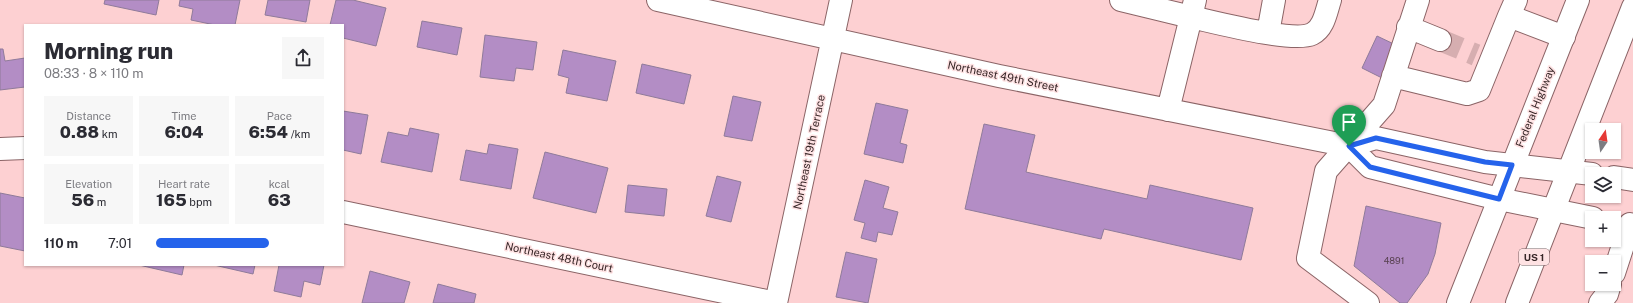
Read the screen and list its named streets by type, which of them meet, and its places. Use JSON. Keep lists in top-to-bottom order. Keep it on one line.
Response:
{"streets":{"street":["Northeast 49th Street","Federal Highway","Northeast 19th Terrace","Northeast 48th Court","US 1"]},"crossings":[["Northeast 49th Street","Federal Highway"],["Northeast 49th Street","Northeast 19th Terrace"],["Northeast 49th Street","US 1"],["Northeast 19th Terrace","Northeast 48th Court"]],"house_numbers":["4891"],"north":"top","page":{"heading":["Morning run","08:33 · 8 × 110 m"],"stats":[["Distance","0.88 km"],["Time","6:04"],["Pace","6:54 /km"],["Elevation","56 m"],["Heart rate","165 bpm"],["kcal","63"]],"map_buttons":["+","−"],"list":[{"name":"110 m","note":"7:01"}]}}
